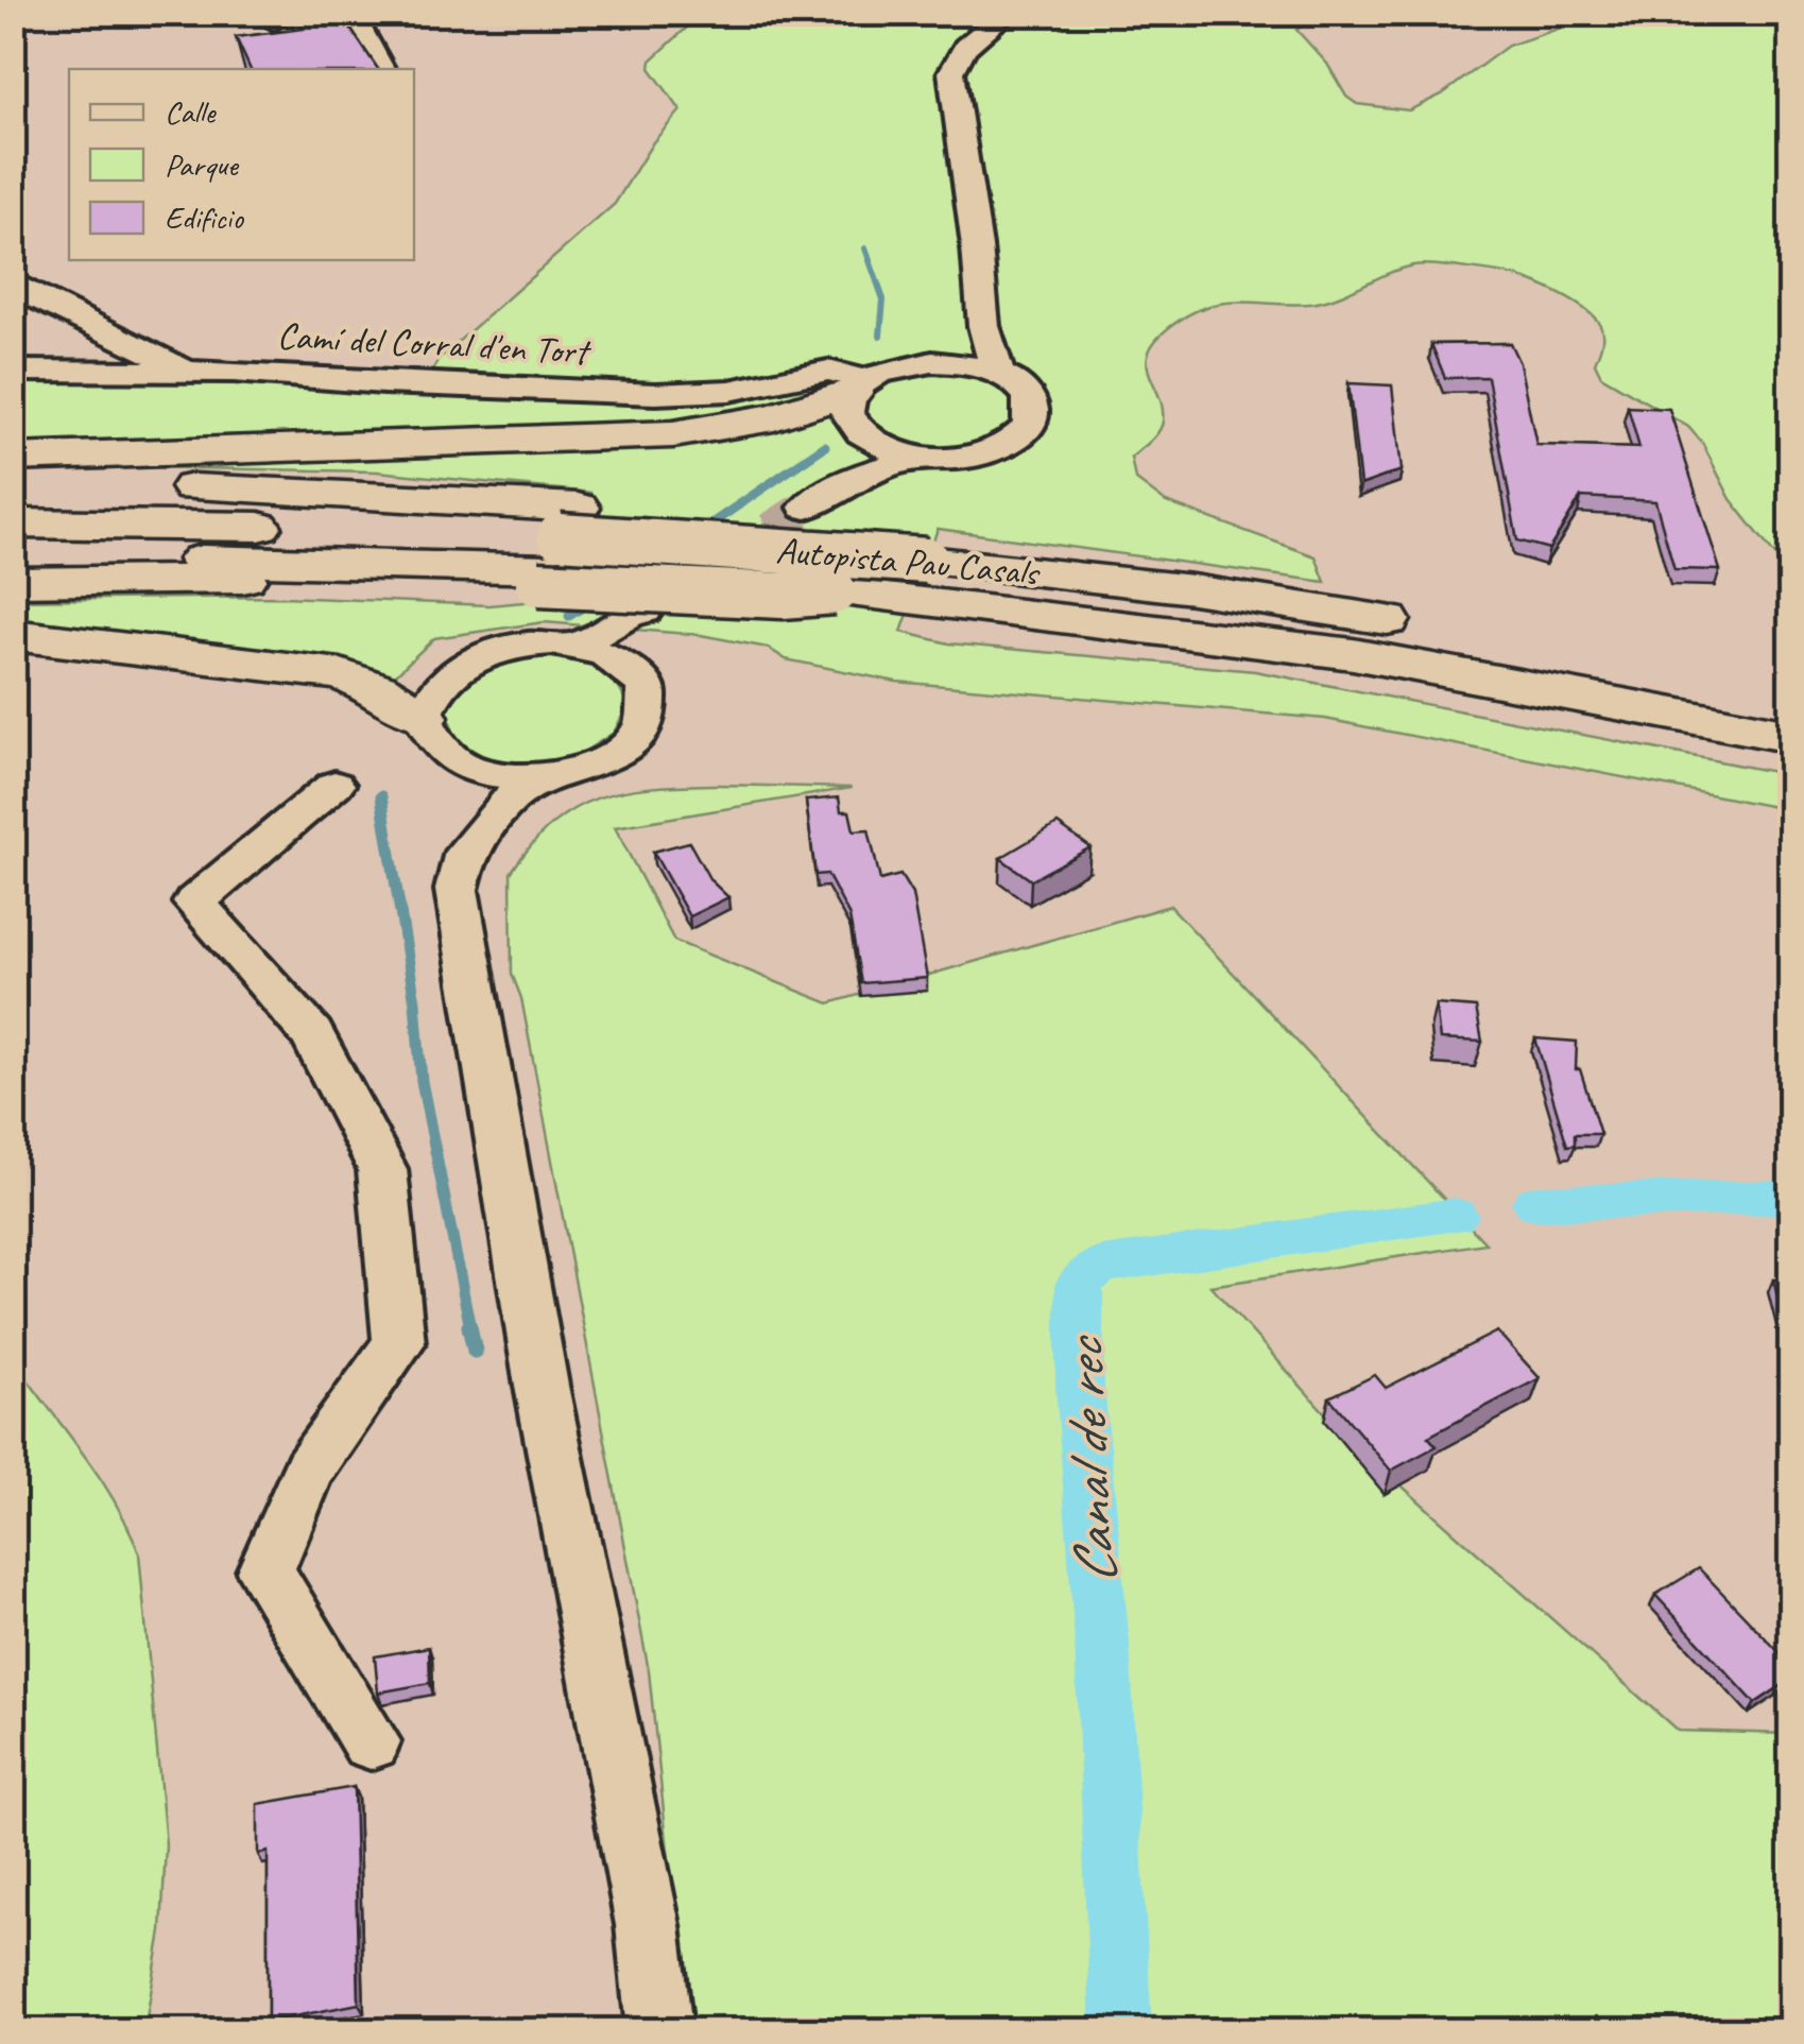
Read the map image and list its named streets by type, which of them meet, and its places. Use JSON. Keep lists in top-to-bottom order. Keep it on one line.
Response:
{"streets":{"highway":["Autopista Pau Casals"],"street":["Camí del Corral d'en Tort"]},"water":["Canal de rec"],"legend":["Calle","Parque","Edificio"]}
